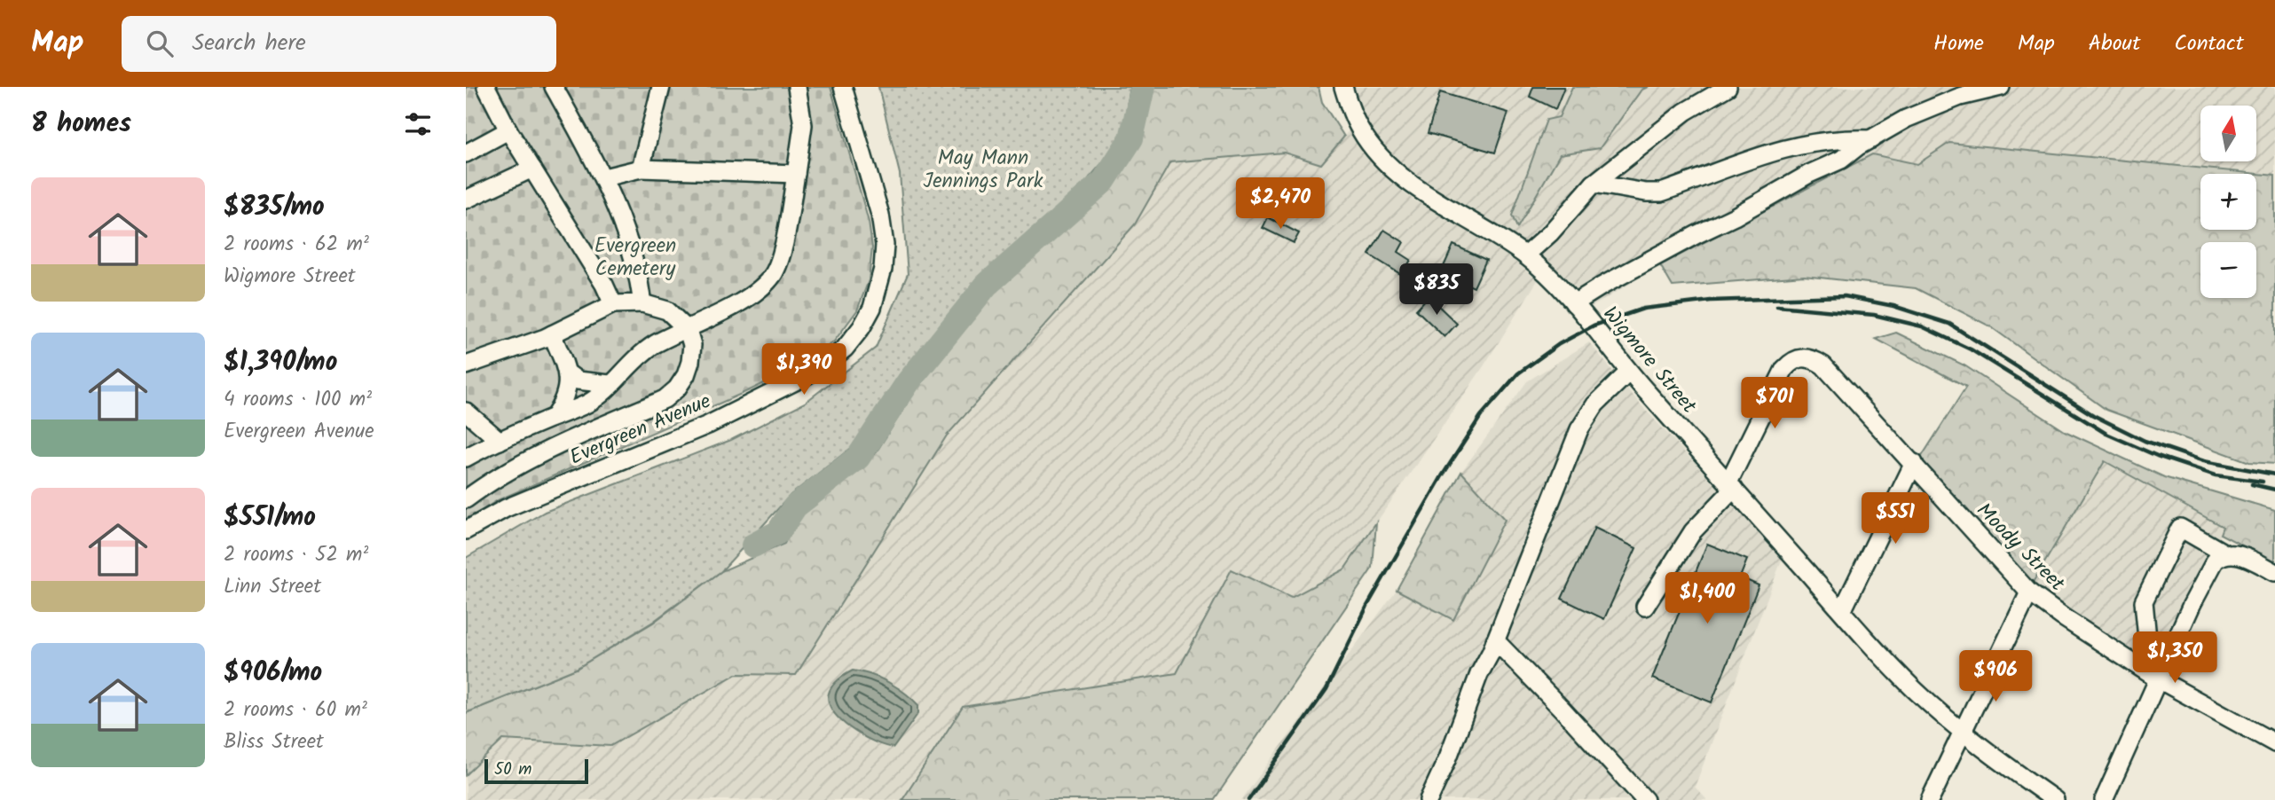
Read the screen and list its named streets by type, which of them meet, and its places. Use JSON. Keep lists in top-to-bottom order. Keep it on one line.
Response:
{"streets":{"street":["Wigmore Street","Evergreen Avenue","Moody Street"]},"crossings":[["Wigmore Street","Moody Street"]],"parks":["May Mann Jennings Park","Evergreen Cemetery"],"scale_bar":"50 m","north":"top","page":{"header":"Map","search":"Search here","nav":["Home","Map","About","Contact"],"heading":"8 homes","map_buttons":["+","−"],"list":[{"name":"$835/mo","note":"2 rooms · 62 m² · Wigmore Street"},{"name":"$1,390/mo","note":"4 rooms · 100 m² · Evergreen Avenue"},{"name":"$551/mo","note":"2 rooms · 52 m² · Linn Street"},{"name":"$906/mo","note":"2 rooms · 60 m² · Bliss Street"}],"price":["$2,470","$835","$1,390","$701","$551","$1,400","$1,350","$906"],"scale":"50 m"}}
